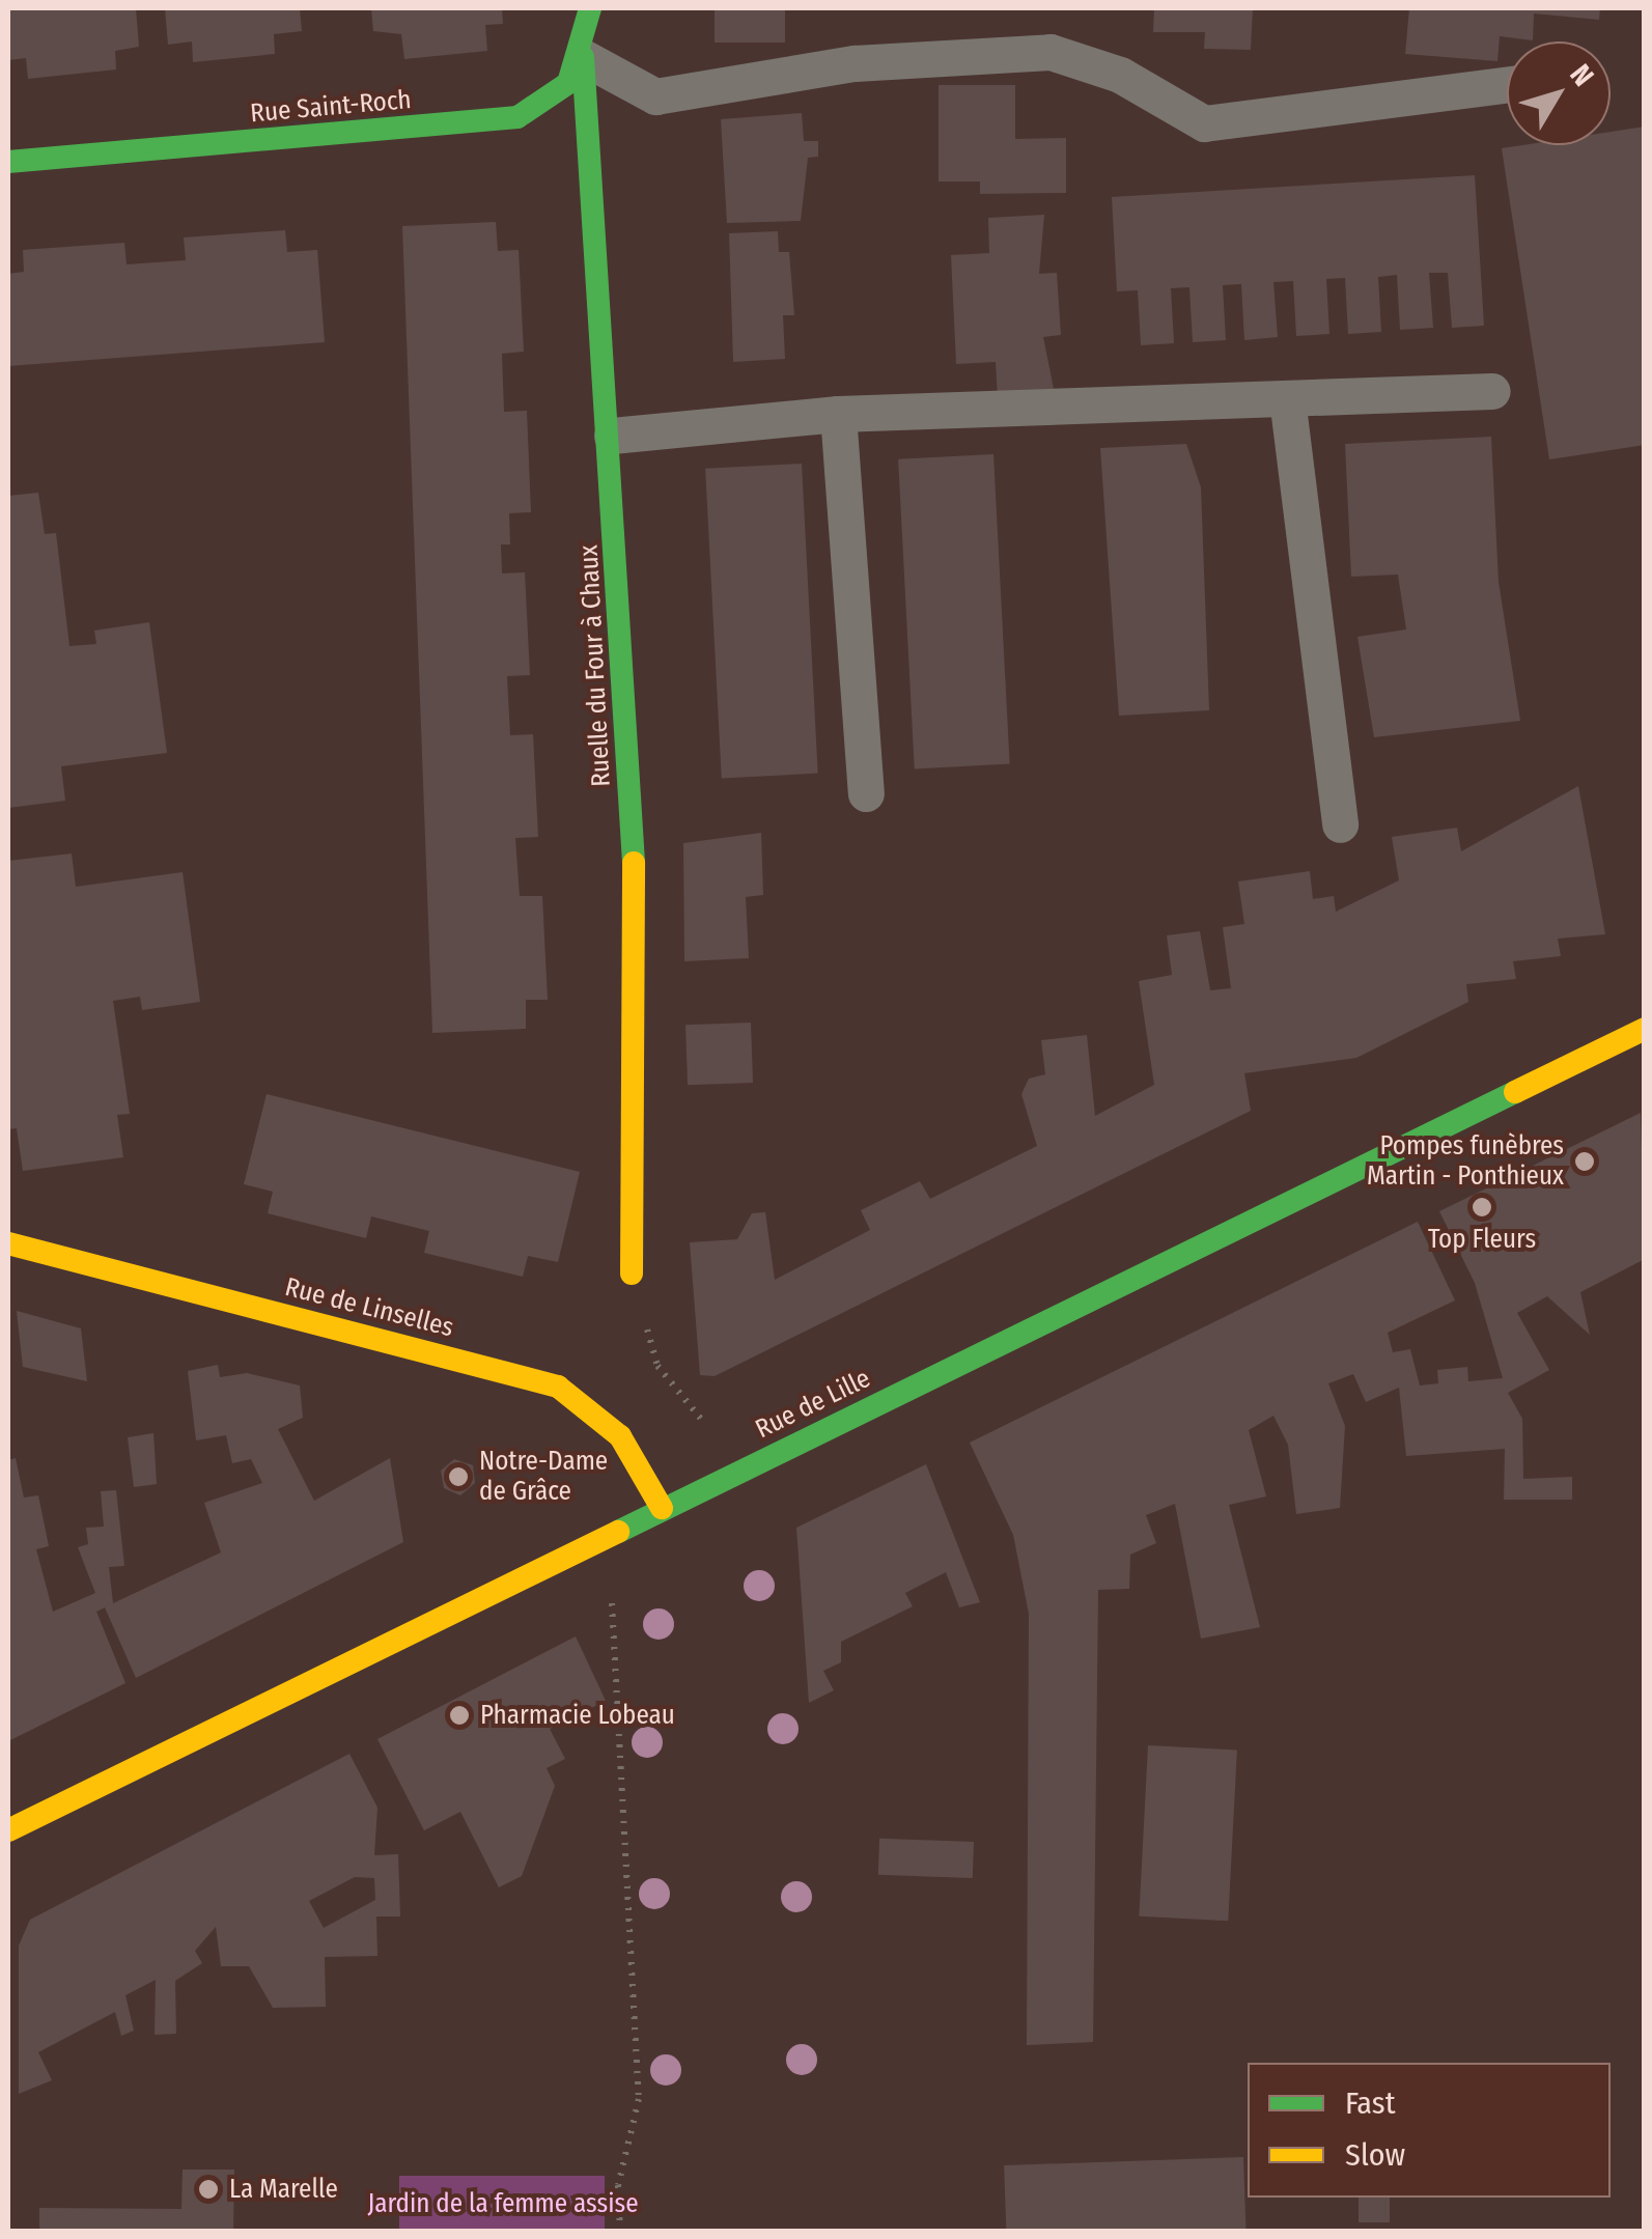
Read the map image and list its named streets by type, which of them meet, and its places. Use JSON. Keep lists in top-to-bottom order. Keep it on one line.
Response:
{"streets":{"street":["Rue Saint-Roch","Ruelle du Four à Chaux","Rue de Linselles","Rue de Lille"]},"crossings":[["Rue Saint-Roch","Ruelle du Four à Chaux"],["Rue de Linselles","Rue de Lille"]],"parks":["Jardin de la femme assise"],"places":["Pompes funèbres Martin - Ponthieux","Top Fleurs","Notre-Dame de Grâce","Pharmacie Lobeau","La Marelle"],"legend":["Fast","Slow"],"north":"top right"}
